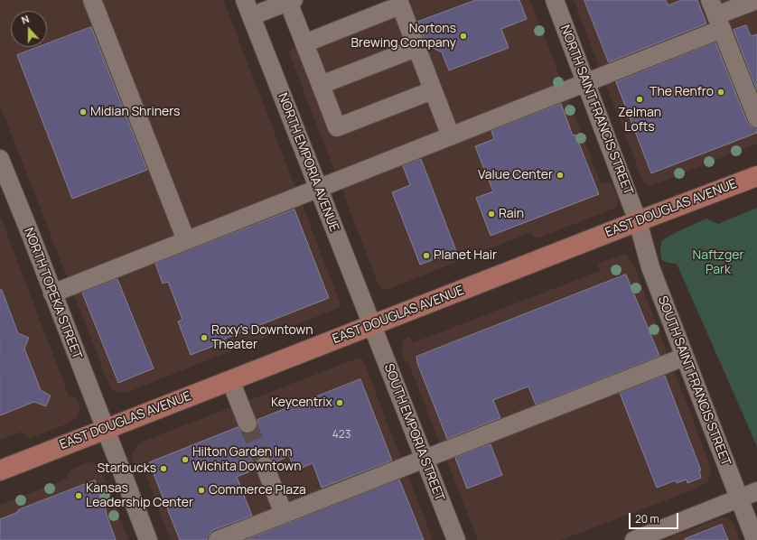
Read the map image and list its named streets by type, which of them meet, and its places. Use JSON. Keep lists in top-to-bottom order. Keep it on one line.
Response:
{"streets":{"main road":["EAST DOUGLAS AVENUE"],"street":["NORTH SAINT FRANCIS STREET","NORTH EMPORIA AVENUE","NORTH TOPEKA STREET","SOUTH SAINT FRANCIS STREET","SOUTH EMPORIA STREET"]},"crossings":[["NORTH SAINT FRANCIS STREET","EAST DOUGLAS AVENUE"],["NORTH SAINT FRANCIS STREET","SOUTH SAINT FRANCIS STREET"],["NORTH EMPORIA AVENUE","EAST DOUGLAS AVENUE"],["NORTH EMPORIA AVENUE","SOUTH EMPORIA STREET"],["EAST DOUGLAS AVENUE","NORTH TOPEKA STREET"],["EAST DOUGLAS AVENUE","SOUTH SAINT FRANCIS STREET"],["EAST DOUGLAS AVENUE","SOUTH EMPORIA STREET"]],"parks":["Naftzger Park"],"places":["Nortons Brewing Company","The Renfro","Zelman Lofts","Midian Shriners","Value Center","Rain","Planet Hair","Roxy's Downtown Theater","Keycentrix","Hilton Garden Inn Wichita Downtown","Starbucks","Commerce Plaza","Kansas Leadership Center"],"house_numbers":["423"],"scale_bar":"20 m","north":"top"}
